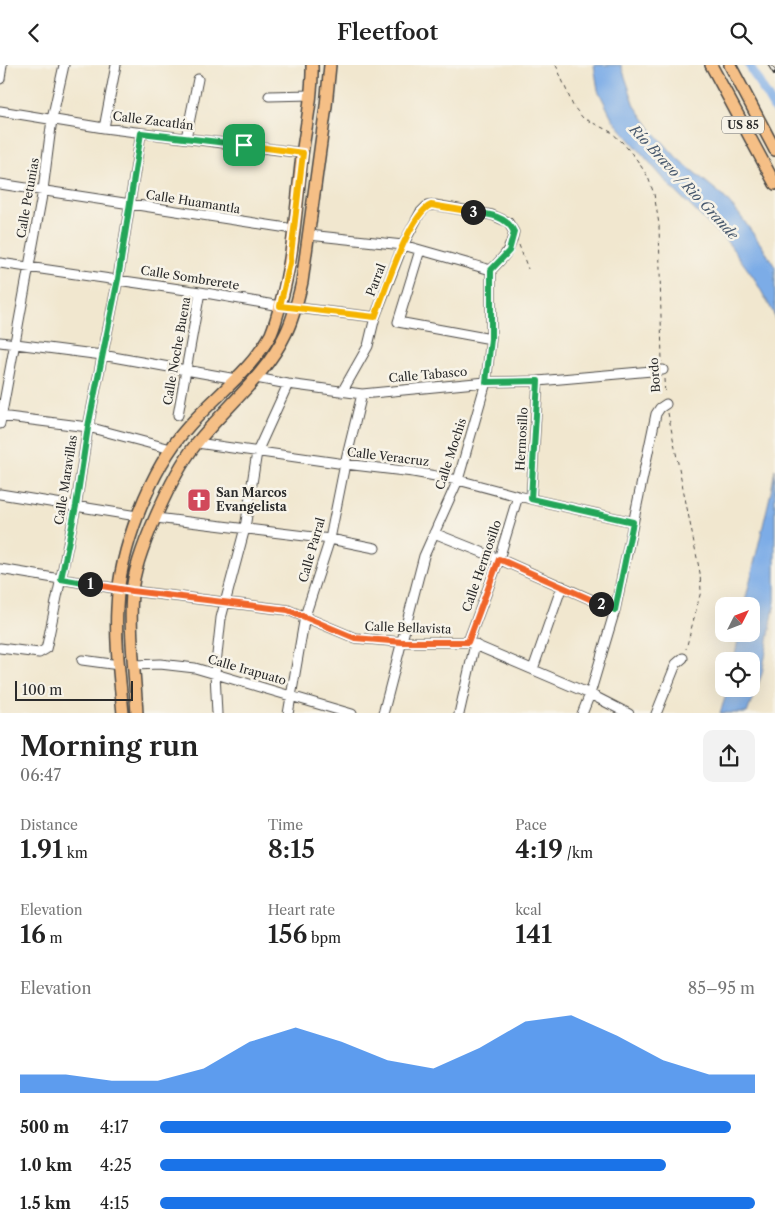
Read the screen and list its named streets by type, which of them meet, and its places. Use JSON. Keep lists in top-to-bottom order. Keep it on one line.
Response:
{"streets":{"main road":["US 85"],"street":["Calle Zacatlán","Calle Petunias","Calle Huamantla","Calle Sombrerete","Parral","Calle Noche Buena","Calle Tabasco","Hermosillo","Calle Mochis","Calle Veracruz","Calle Maravillas","Calle Parral","Calle Hermosillo","Calle Bellavista","Calle Irapuato"],"path":["Bordo"]},"crossings":[["Calle Zacatlán","Calle Petunias"],["Calle Zacatlán","Calle Maravillas"],["Calle Petunias","Calle Huamantla"],["Calle Petunias","Calle Sombrerete"],["Calle Huamantla","Calle Maravillas"],["Calle Sombrerete","Parral"],["Calle Sombrerete","Calle Noche Buena"],["Calle Sombrerete","Calle Maravillas"],["Parral","Calle Tabasco"],["Calle Tabasco","Bordo"],["Calle Tabasco","Hermosillo"],["Calle Tabasco","Calle Mochis"],["Calle Tabasco","Calle Parral"],["Hermosillo","Calle Veracruz"],["Calle Mochis","Calle Veracruz"],["Calle Mochis","Calle Bellavista"],["Calle Veracruz","Calle Parral"],["Calle Veracruz","Calle Hermosillo"],["Calle Maravillas","Calle Bellavista"],["Calle Parral","Calle Bellavista"],["Calle Parral","Calle Irapuato"],["Calle Hermosillo","Calle Bellavista"]],"water":["Río Bravo / Rio Grande"],"places":{"church":["San Marcos Evangelista"]},"scale_bar":"100 m","north":"top right","page":{"header":"Fleetfoot","pins":["3","1","2"],"scale":"100 m","heading":["Morning run","06:47"],"stats":[["Distance","1.91 km"],["Time","8:15"],["Pace","4:19 /km"],["Elevation","16 m"],["Heart rate","156 bpm"],["kcal","141"]],"chart":["Elevation","85–95 m"],"list":[{"name":"500 m","note":"4:17"},{"name":"1.0 km","note":"4:25"},{"name":"1.5 km","note":"4:15"}]}}
